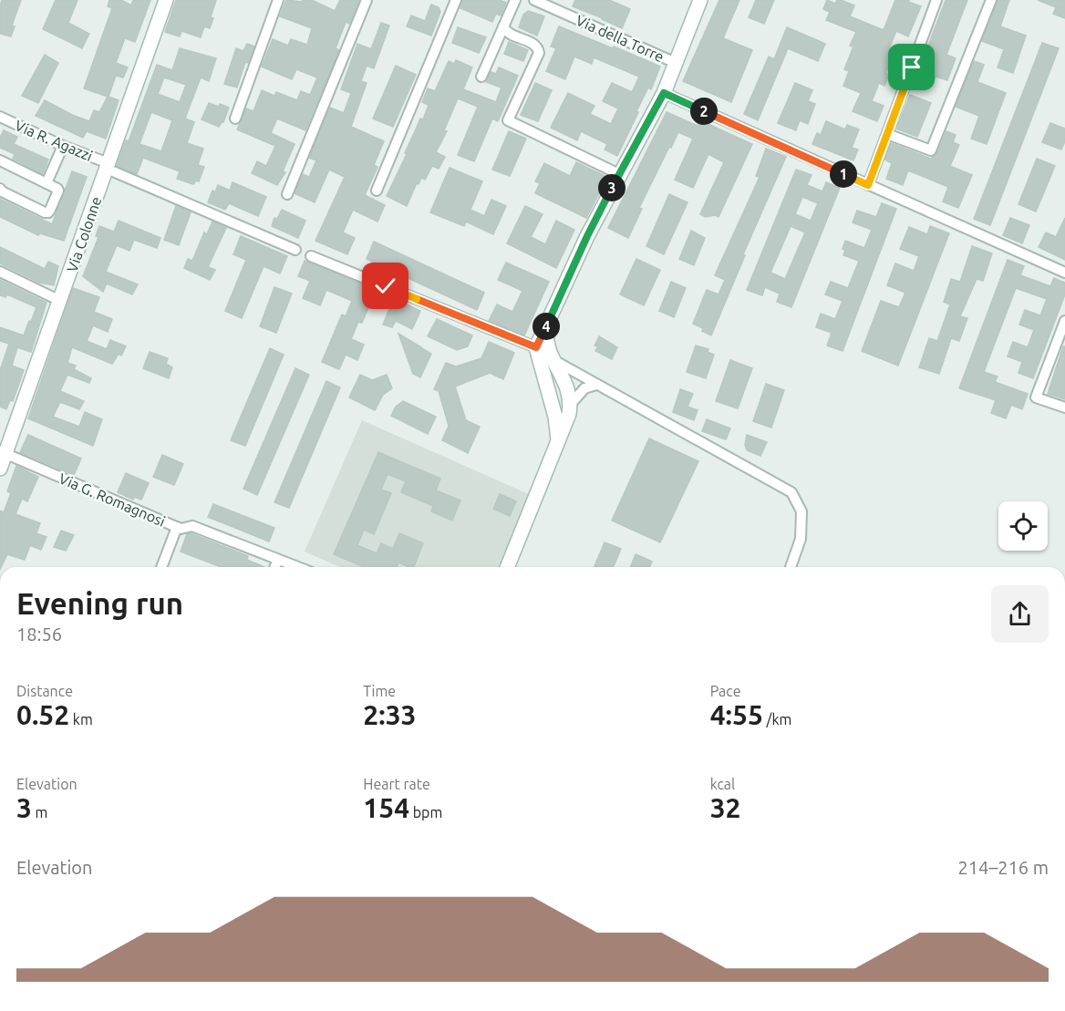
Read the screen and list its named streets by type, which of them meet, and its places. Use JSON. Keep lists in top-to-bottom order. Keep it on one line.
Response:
{"streets":{"street":["Via della Torre","Via R. Agazzi","Via Colonne","Via G. Romagnosi"]},"crossings":[["Via R. Agazzi","Via Colonne"],["Via Colonne","Via G. Romagnosi"]],"page":{"pins":["2","1","3","4"],"heading":["Evening run","18:56"],"stats":[["Distance","0.52 km"],["Time","2:33"],["Pace","4:55 /km"],["Elevation","3 m"],["Heart rate","154 bpm"],["kcal","32"]],"chart":["Elevation","214–216 m"]}}
